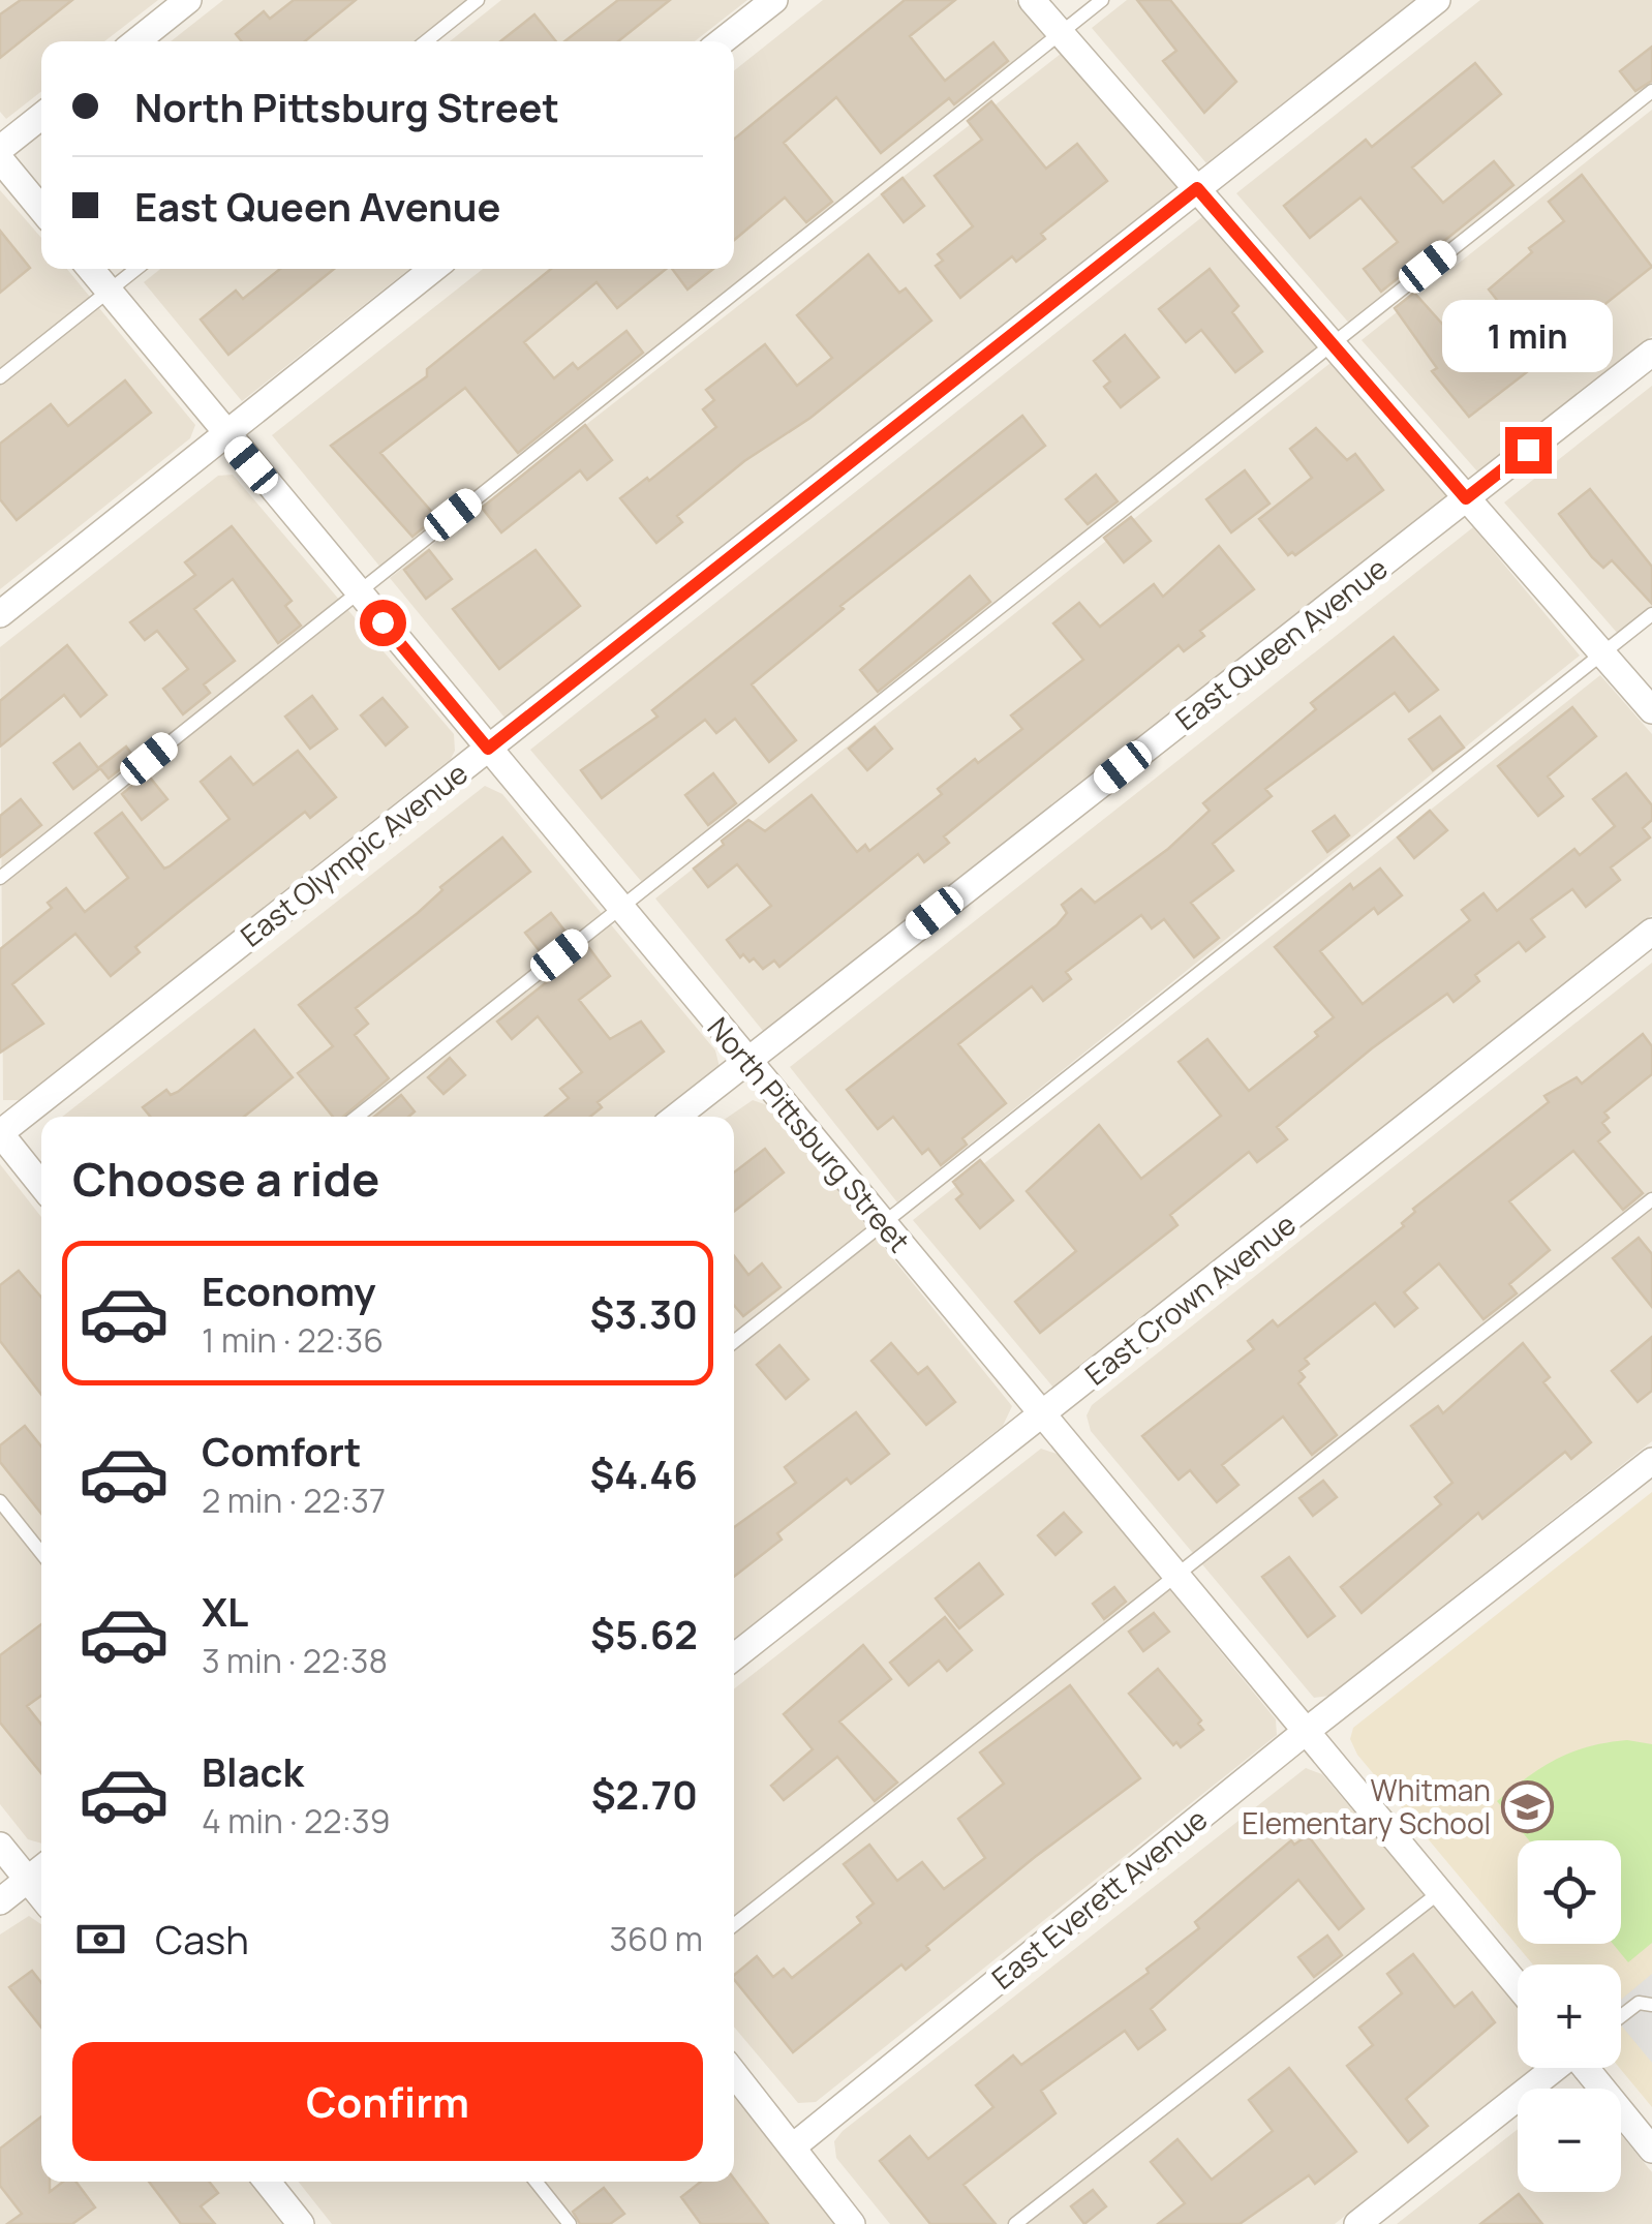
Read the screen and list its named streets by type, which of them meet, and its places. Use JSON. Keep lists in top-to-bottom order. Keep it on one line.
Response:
{"streets":{"street":["East Queen Avenue","East Olympic Avenue","North Pittsburg Street","East Crown Avenue","East Everett Avenue"]},"crossings":[["East Queen Avenue","North Pittsburg Street"],["East Olympic Avenue","North Pittsburg Street"],["North Pittsburg Street","East Crown Avenue"],["North Pittsburg Street","East Everett Avenue"]],"places":{"school or university":["Whitman Elementary School"]},"page":{"banner":["North Pittsburg Street","East Queen Avenue"],"bubble":"1 min","heading":"Choose a ride","list":[{"name":"Economy","note":"1 min · 22:36","value":"$3.30"},{"name":"Comfort","note":"2 min · 22:37","value":"$4.46"},{"name":"XL","note":"3 min · 22:38","value":"$5.62"},{"name":"Black","note":"4 min · 22:39","value":"$2.70"}],"map_buttons":["+","−"],"pay":["Cash","360 m"],"buttons":"Confirm"}}
